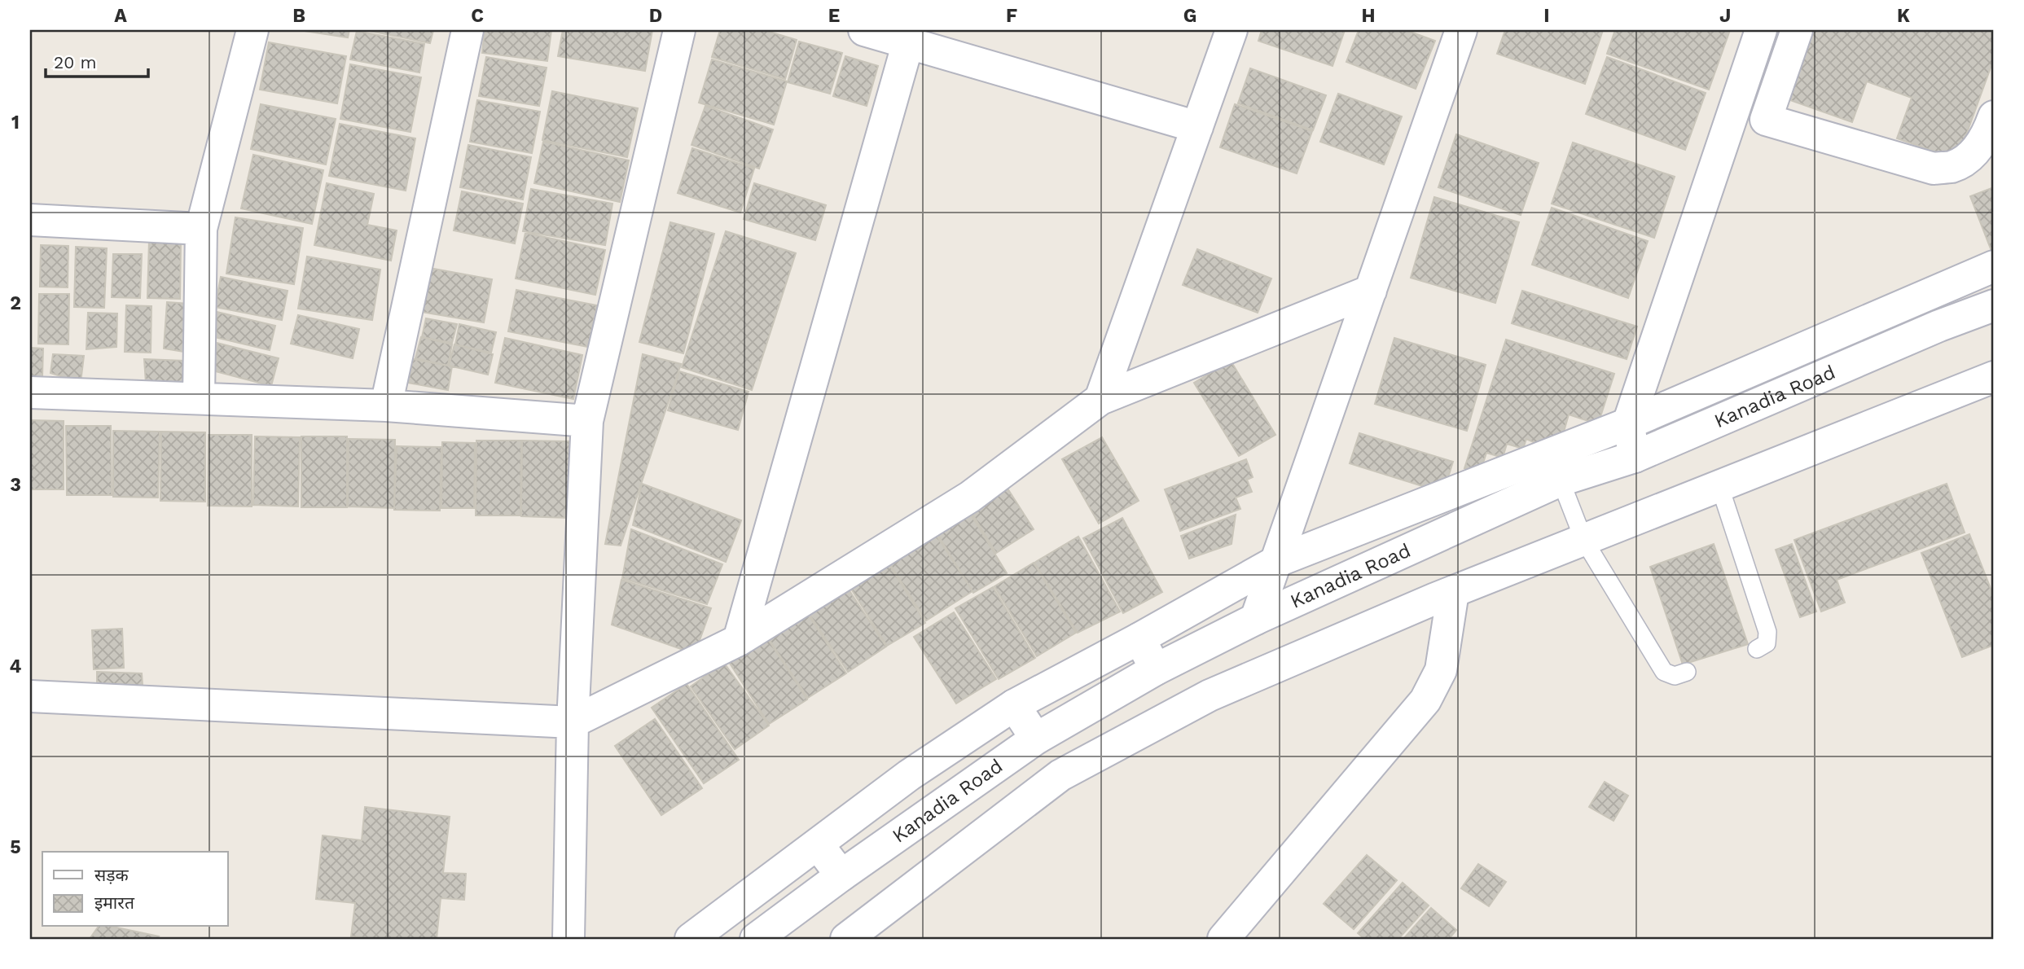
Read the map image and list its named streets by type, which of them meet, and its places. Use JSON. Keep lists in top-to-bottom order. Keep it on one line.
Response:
{"streets":{"street":["Kanadia Road"]},"legend":["सड़क","इमारत"],"scale_bar":"20 m","grid":{"columns":["A","B","C","D","E","F","G","H","I","J","K"],"rows":["1","2","3","4","5"]}}
